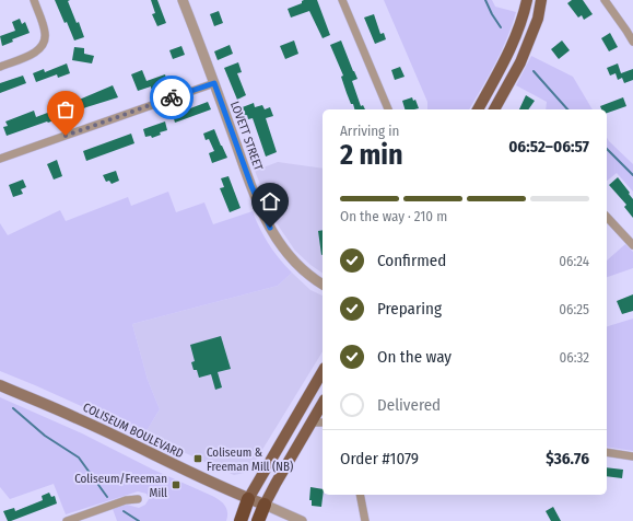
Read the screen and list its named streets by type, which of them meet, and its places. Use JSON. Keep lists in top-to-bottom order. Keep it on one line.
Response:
{"streets":{"main road":["COLISEUM BOULEVARD"],"street":["LOVETT STREET"]},"places":{"transit":["Coliseum & Freeman Mill (NB)","Coliseum/Freeman Mill"]},"page":{"heading":["2 min","Arriving in","06:52–06:57"],"panel":["Order #1079","$36.76"],"bar":"On the way · 210 m","list":[["Confirmed","06:24"],["Preparing","06:25"],["On the way","06:32"],"Delivered"]}}
